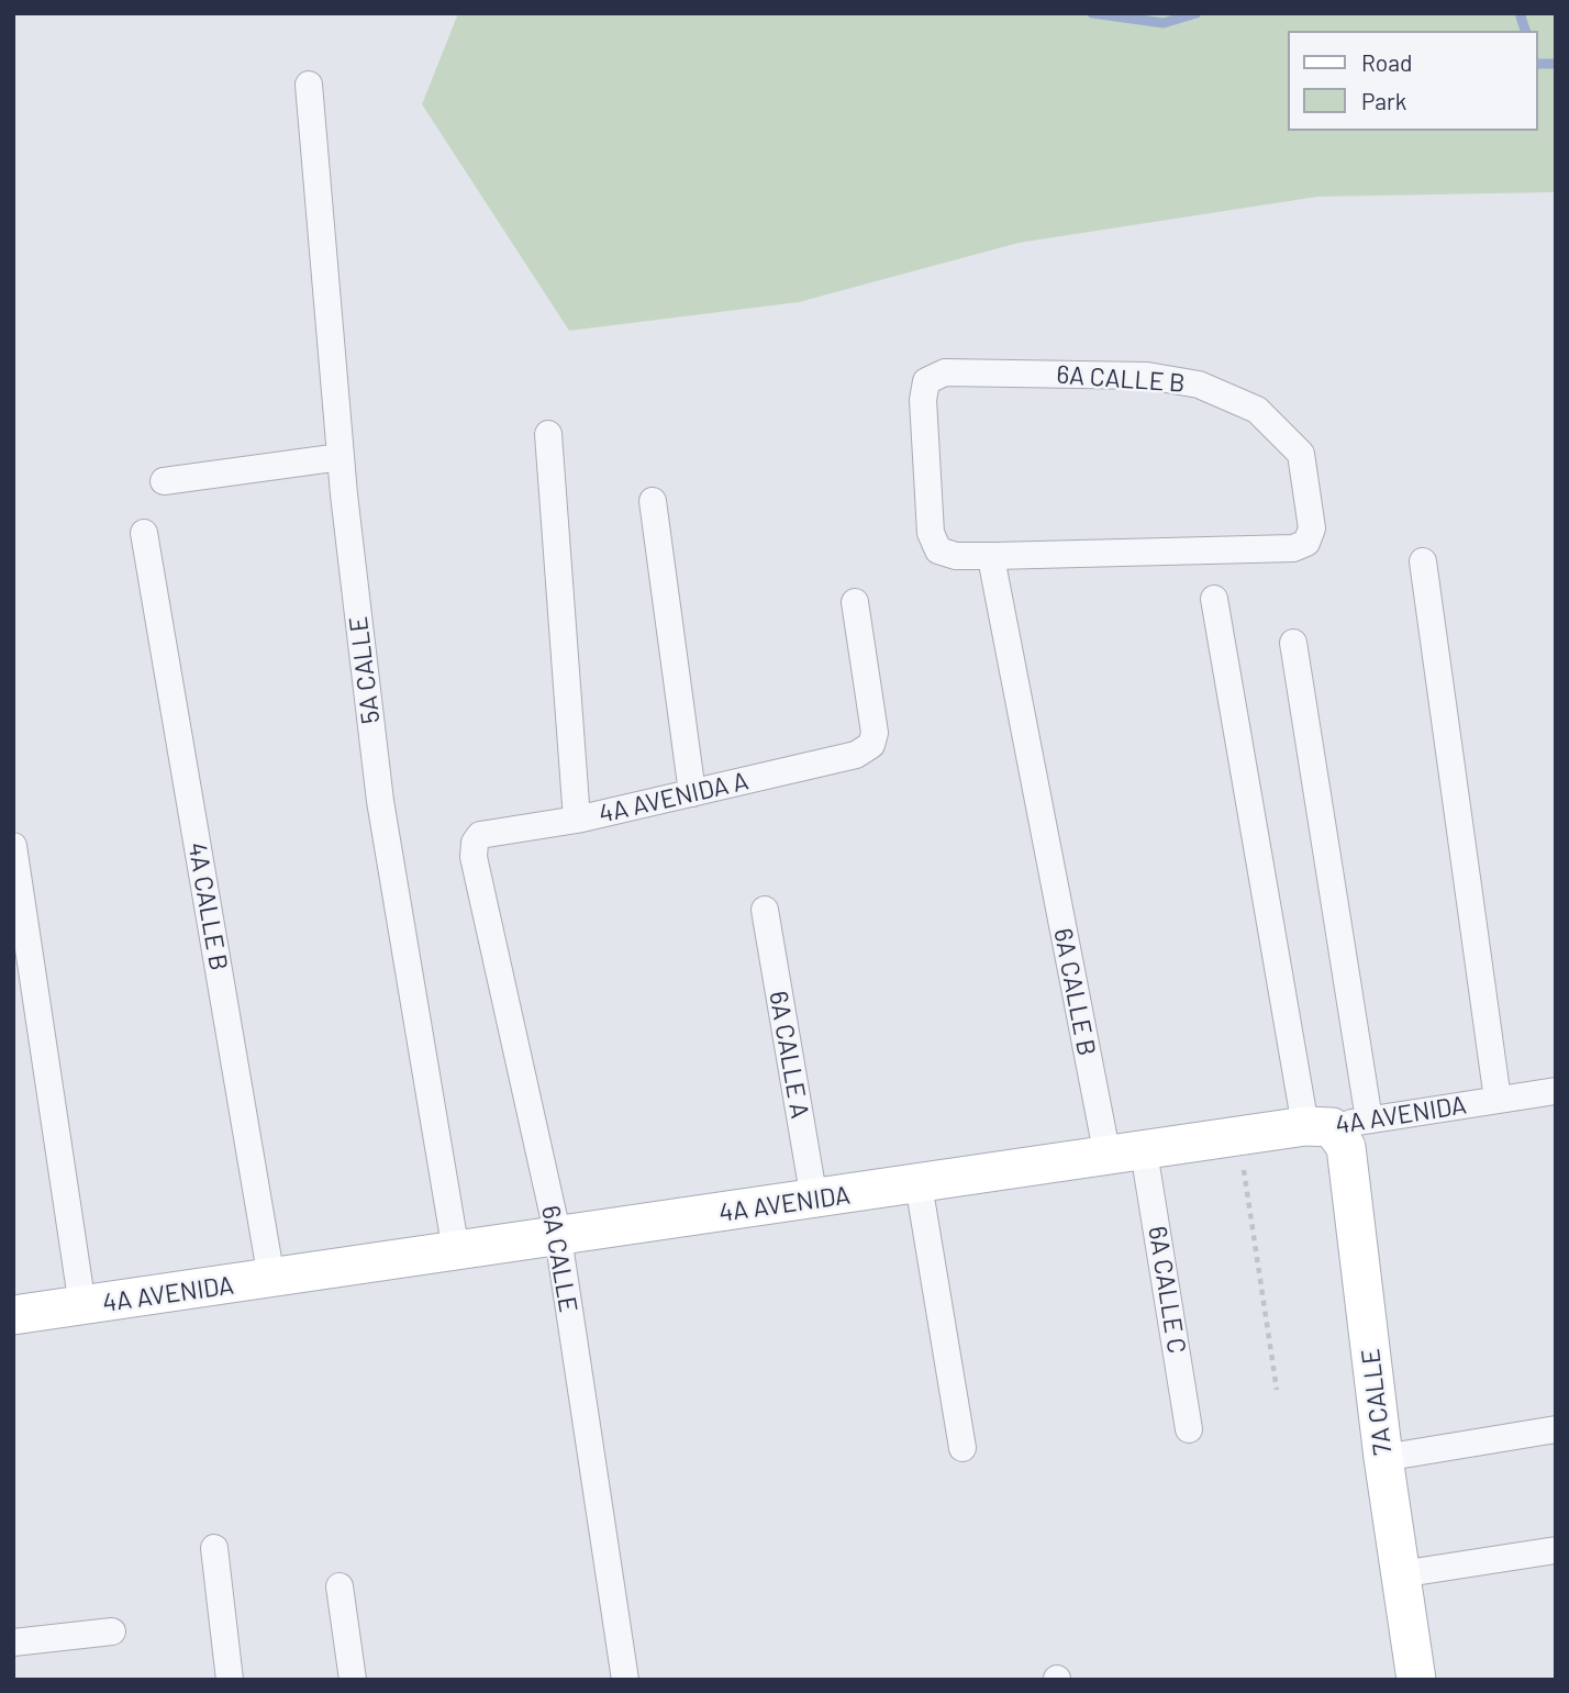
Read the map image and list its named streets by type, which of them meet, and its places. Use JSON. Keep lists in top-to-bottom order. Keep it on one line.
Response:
{"streets":{"street":["6A CALLE B","5A CALLE","4A AVENIDA A","4A CALLE B","6A CALLE A","4A AVENIDA","6A CALLE","6A CALLE C","7A CALLE"]},"crossings":[["6A CALLE B","4A AVENIDA"],["5A CALLE","4A AVENIDA"],["4A AVENIDA A","6A CALLE"],["4A CALLE B","4A AVENIDA"],["6A CALLE A","4A AVENIDA"],["4A AVENIDA","6A CALLE"],["4A AVENIDA","6A CALLE C"],["4A AVENIDA","7A CALLE"]],"legend":["Road","Park"]}
